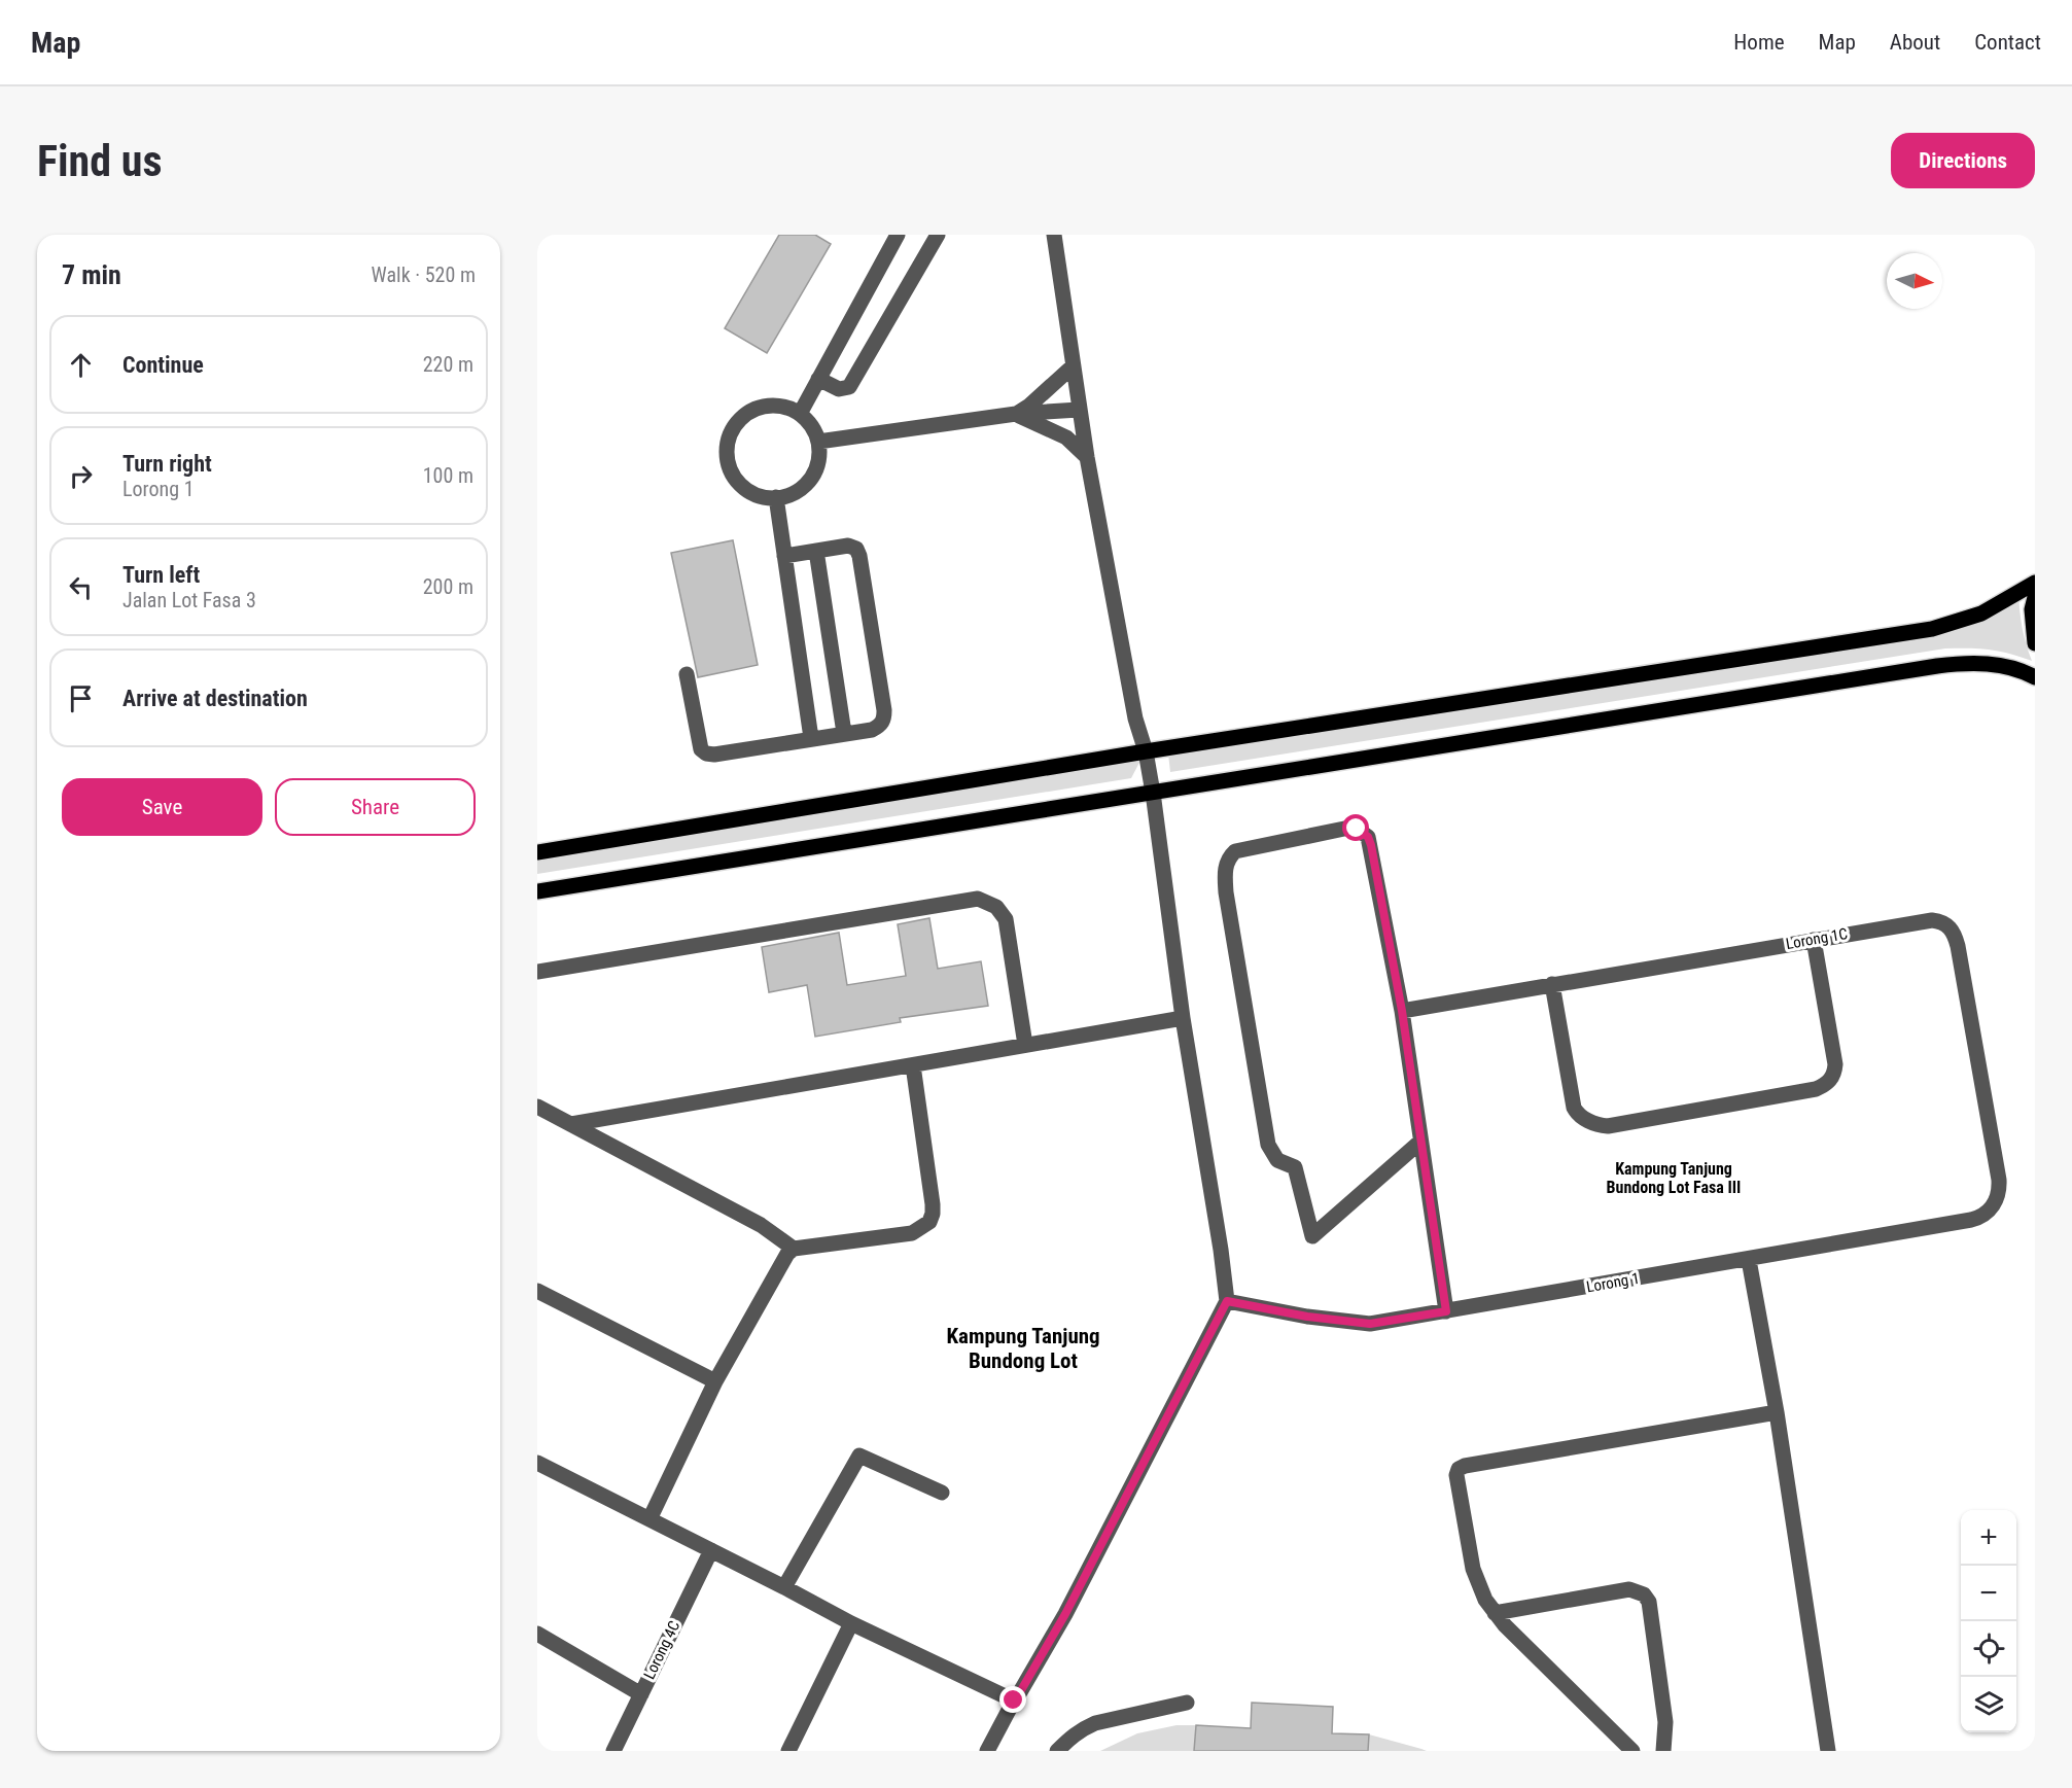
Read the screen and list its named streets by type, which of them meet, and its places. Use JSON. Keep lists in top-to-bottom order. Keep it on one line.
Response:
{"streets":{"street":["Lorong 1C","Lorong 1","Lorong 4C"]},"crossings":[["Lorong 1C","Lorong 1"]],"districts":["Kampung Tanjung Bundong Lot Fasa III","Kampung Tanjung Bundong Lot"],"north":"right","page":{"header":"Map","nav":["Home","Map","About","Contact"],"buttons":["Directions",["Save","Share"]],"title":"Find us","heading":["7 min","Walk · 520 m"],"list":[["Continue","220 m"],["Turn right","Lorong 1","100 m"],["Turn left","Jalan Lot Fasa 3","200 m"],"Arrive at destination"],"map_buttons":["+","−"]}}
